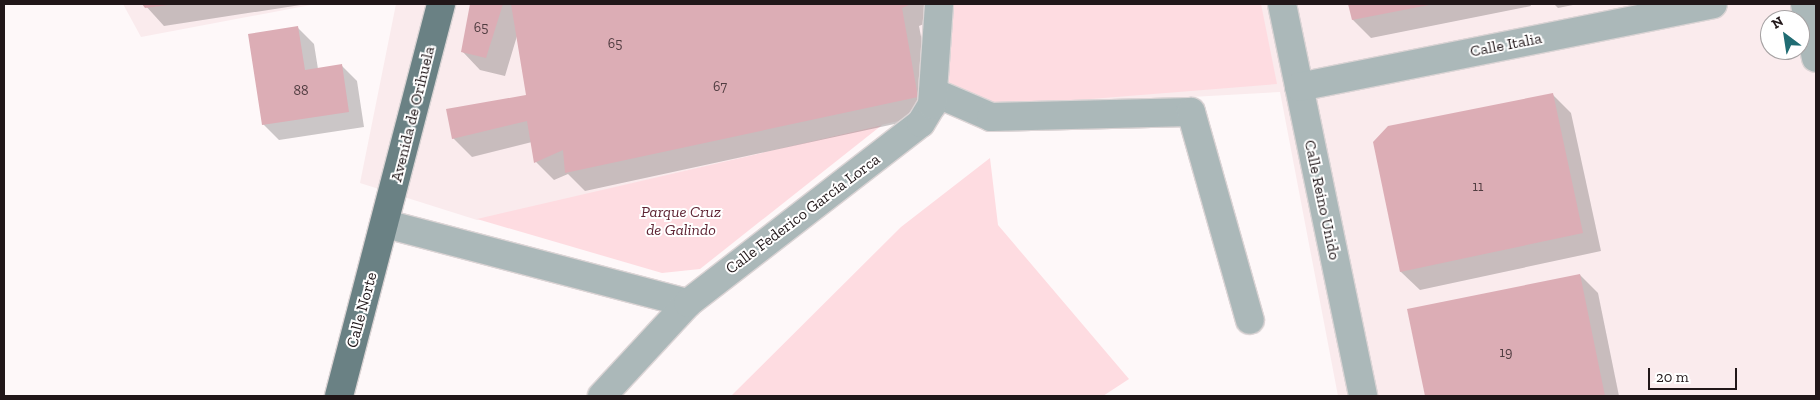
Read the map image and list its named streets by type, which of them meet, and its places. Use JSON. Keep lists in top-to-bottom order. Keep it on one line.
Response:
{"streets":{"main road":["Avenida de Orihuela","Calle Norte"],"street":["Calle Italia","Calle Reino Unido","Calle Federico García Lorca"]},"crossings":[["Calle Italia","Calle Reino Unido"],["Avenida de Orihuela","Calle Norte"]],"parks":["Parque Cruz de Galindo"],"house_numbers":["65","65","67","88","11","19"],"scale_bar":"20 m","north":"top left"}
